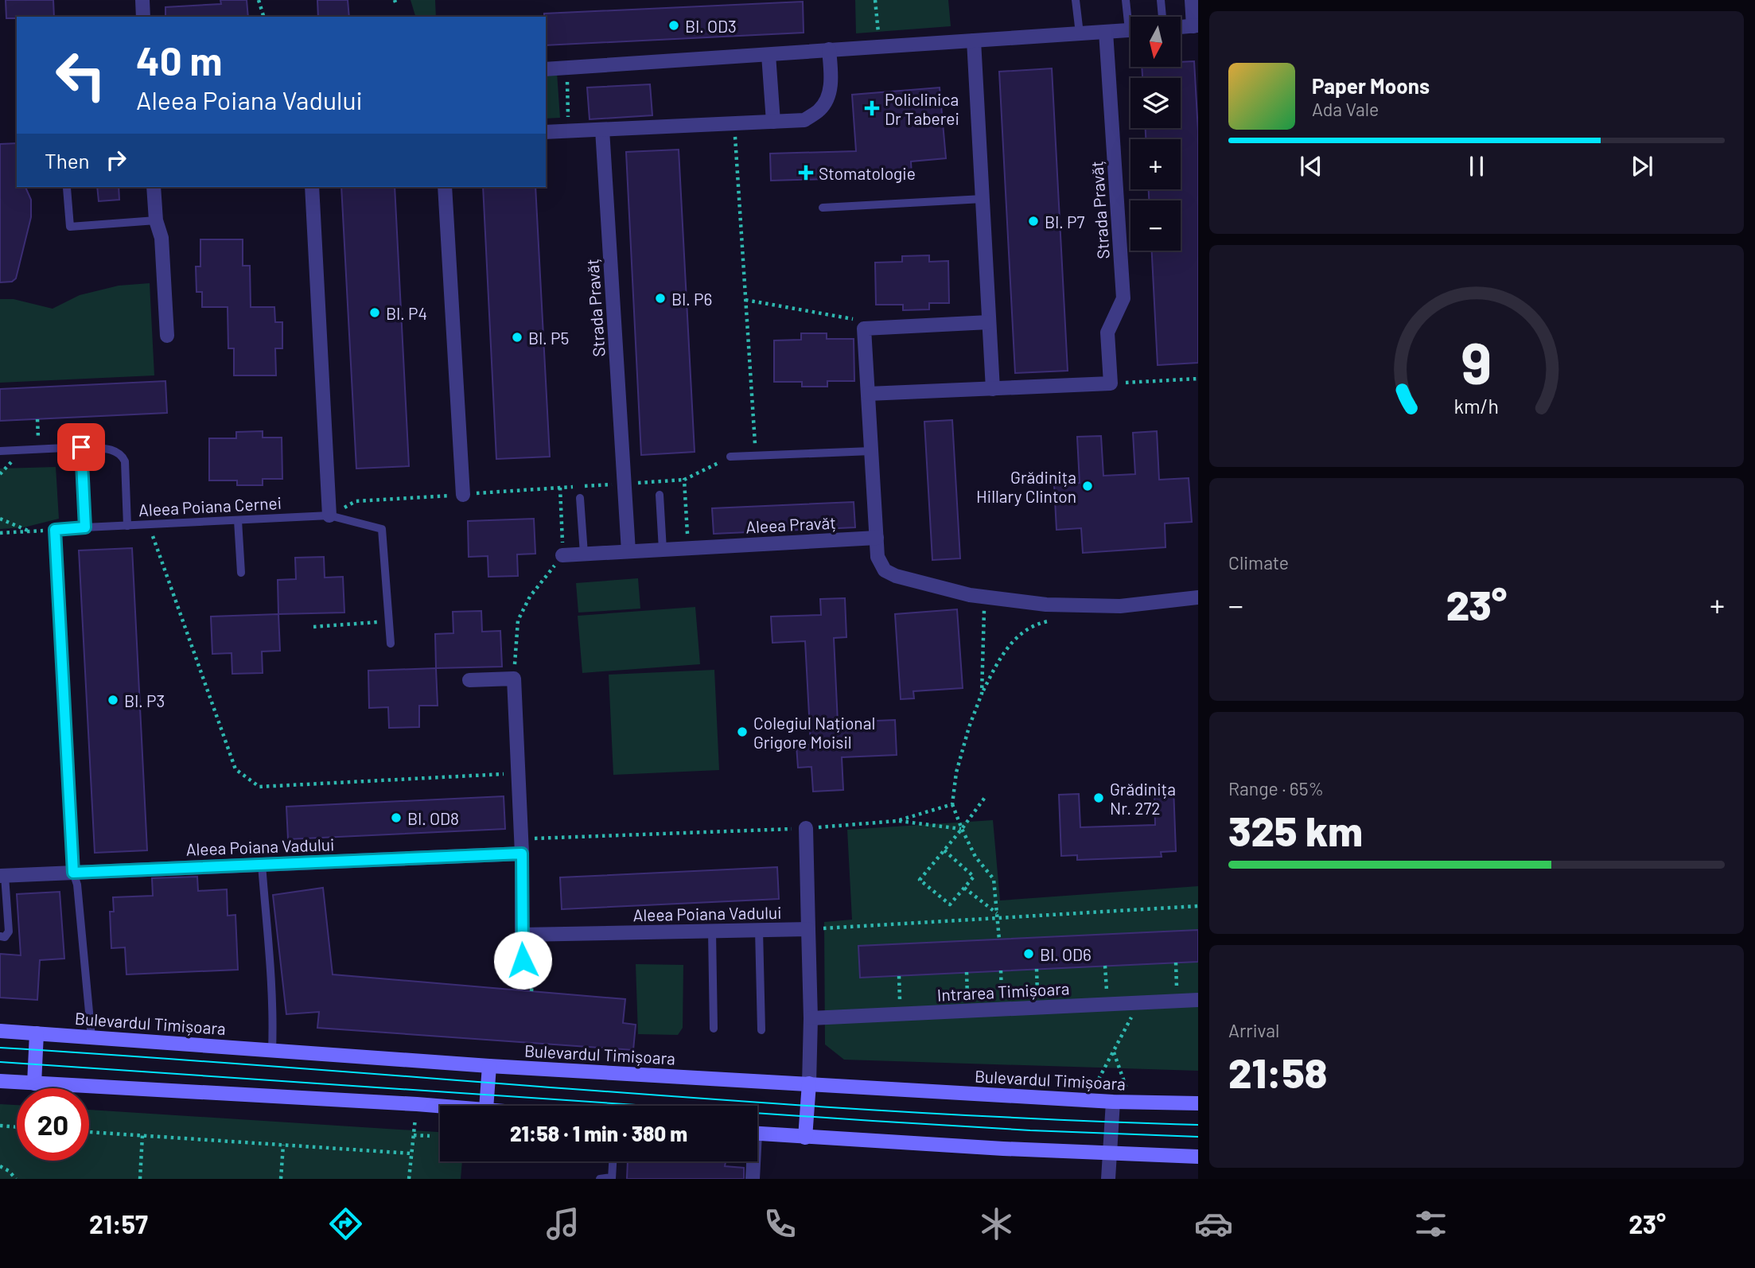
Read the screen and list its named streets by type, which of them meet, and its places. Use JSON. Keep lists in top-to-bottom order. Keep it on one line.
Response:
{"streets":{"main road":["Bulevardul Timișoara"],"street":["Strada Pravăț","Aleea Pravăț","Aleea Poiana Vadului","Intrarea Timișoara"],"lane":["Aleea Poiana Cernei"]},"crossings":[["Strada Pravăț","Aleea Pravăț"]],"places":{"other":["Bl. OD3","Bl. P7","Bl. P6","Bl. P4","Bl. P5","Grădinița Hillary Clinton","Bl. P3","Colegiul Național Grigore Moisil","Grădinița Nr. 272","Bl. OD8","Bl. OD6"],"health":["Policlinica Dr Taberei","Stomatologie"]},"north":"bottom","page":{"map_buttons":["+","−"],"turn":["40 m","Aleea Poiana Vadului"],"song":["Paper Moons","Ada Vale"],"then":"Then","tile":["Climate",["Range · 65%","325 km"],["Arrival","21:58"]],"heat":["−","23°","+"],"limit":"20","trip":"21:58 · 1 min · 380 m","tabs":["21:57","23°"],"gauge":["9","km/h"]}}
